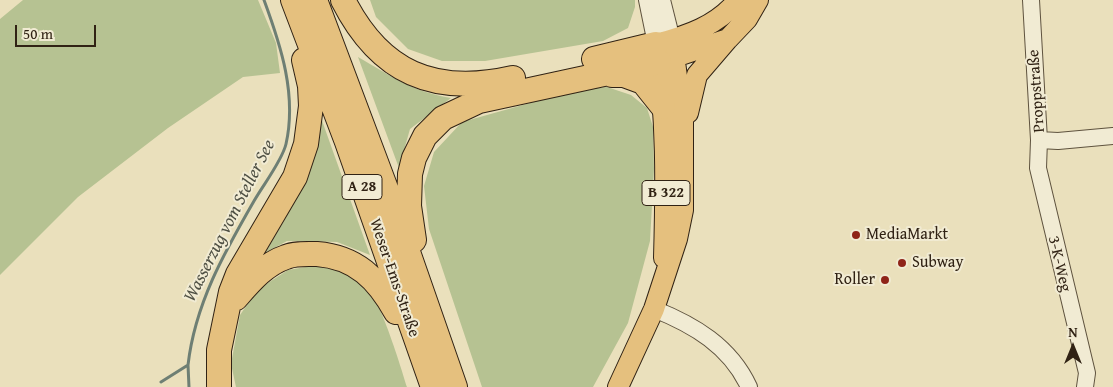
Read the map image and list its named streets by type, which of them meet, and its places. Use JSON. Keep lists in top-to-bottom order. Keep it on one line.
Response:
{"streets":{"highway":["A 28","Weser-Ems-Straße"],"main road":["B 322"],"street":["Proppstraße","3-K-Weg"]},"crossings":[["Proppstraße","3-K-Weg"]],"water":["Wasserzug vom Steller See"],"places":["MediaMarkt","Subway","Roller"],"scale_bar":"50 m","north":"top"}
